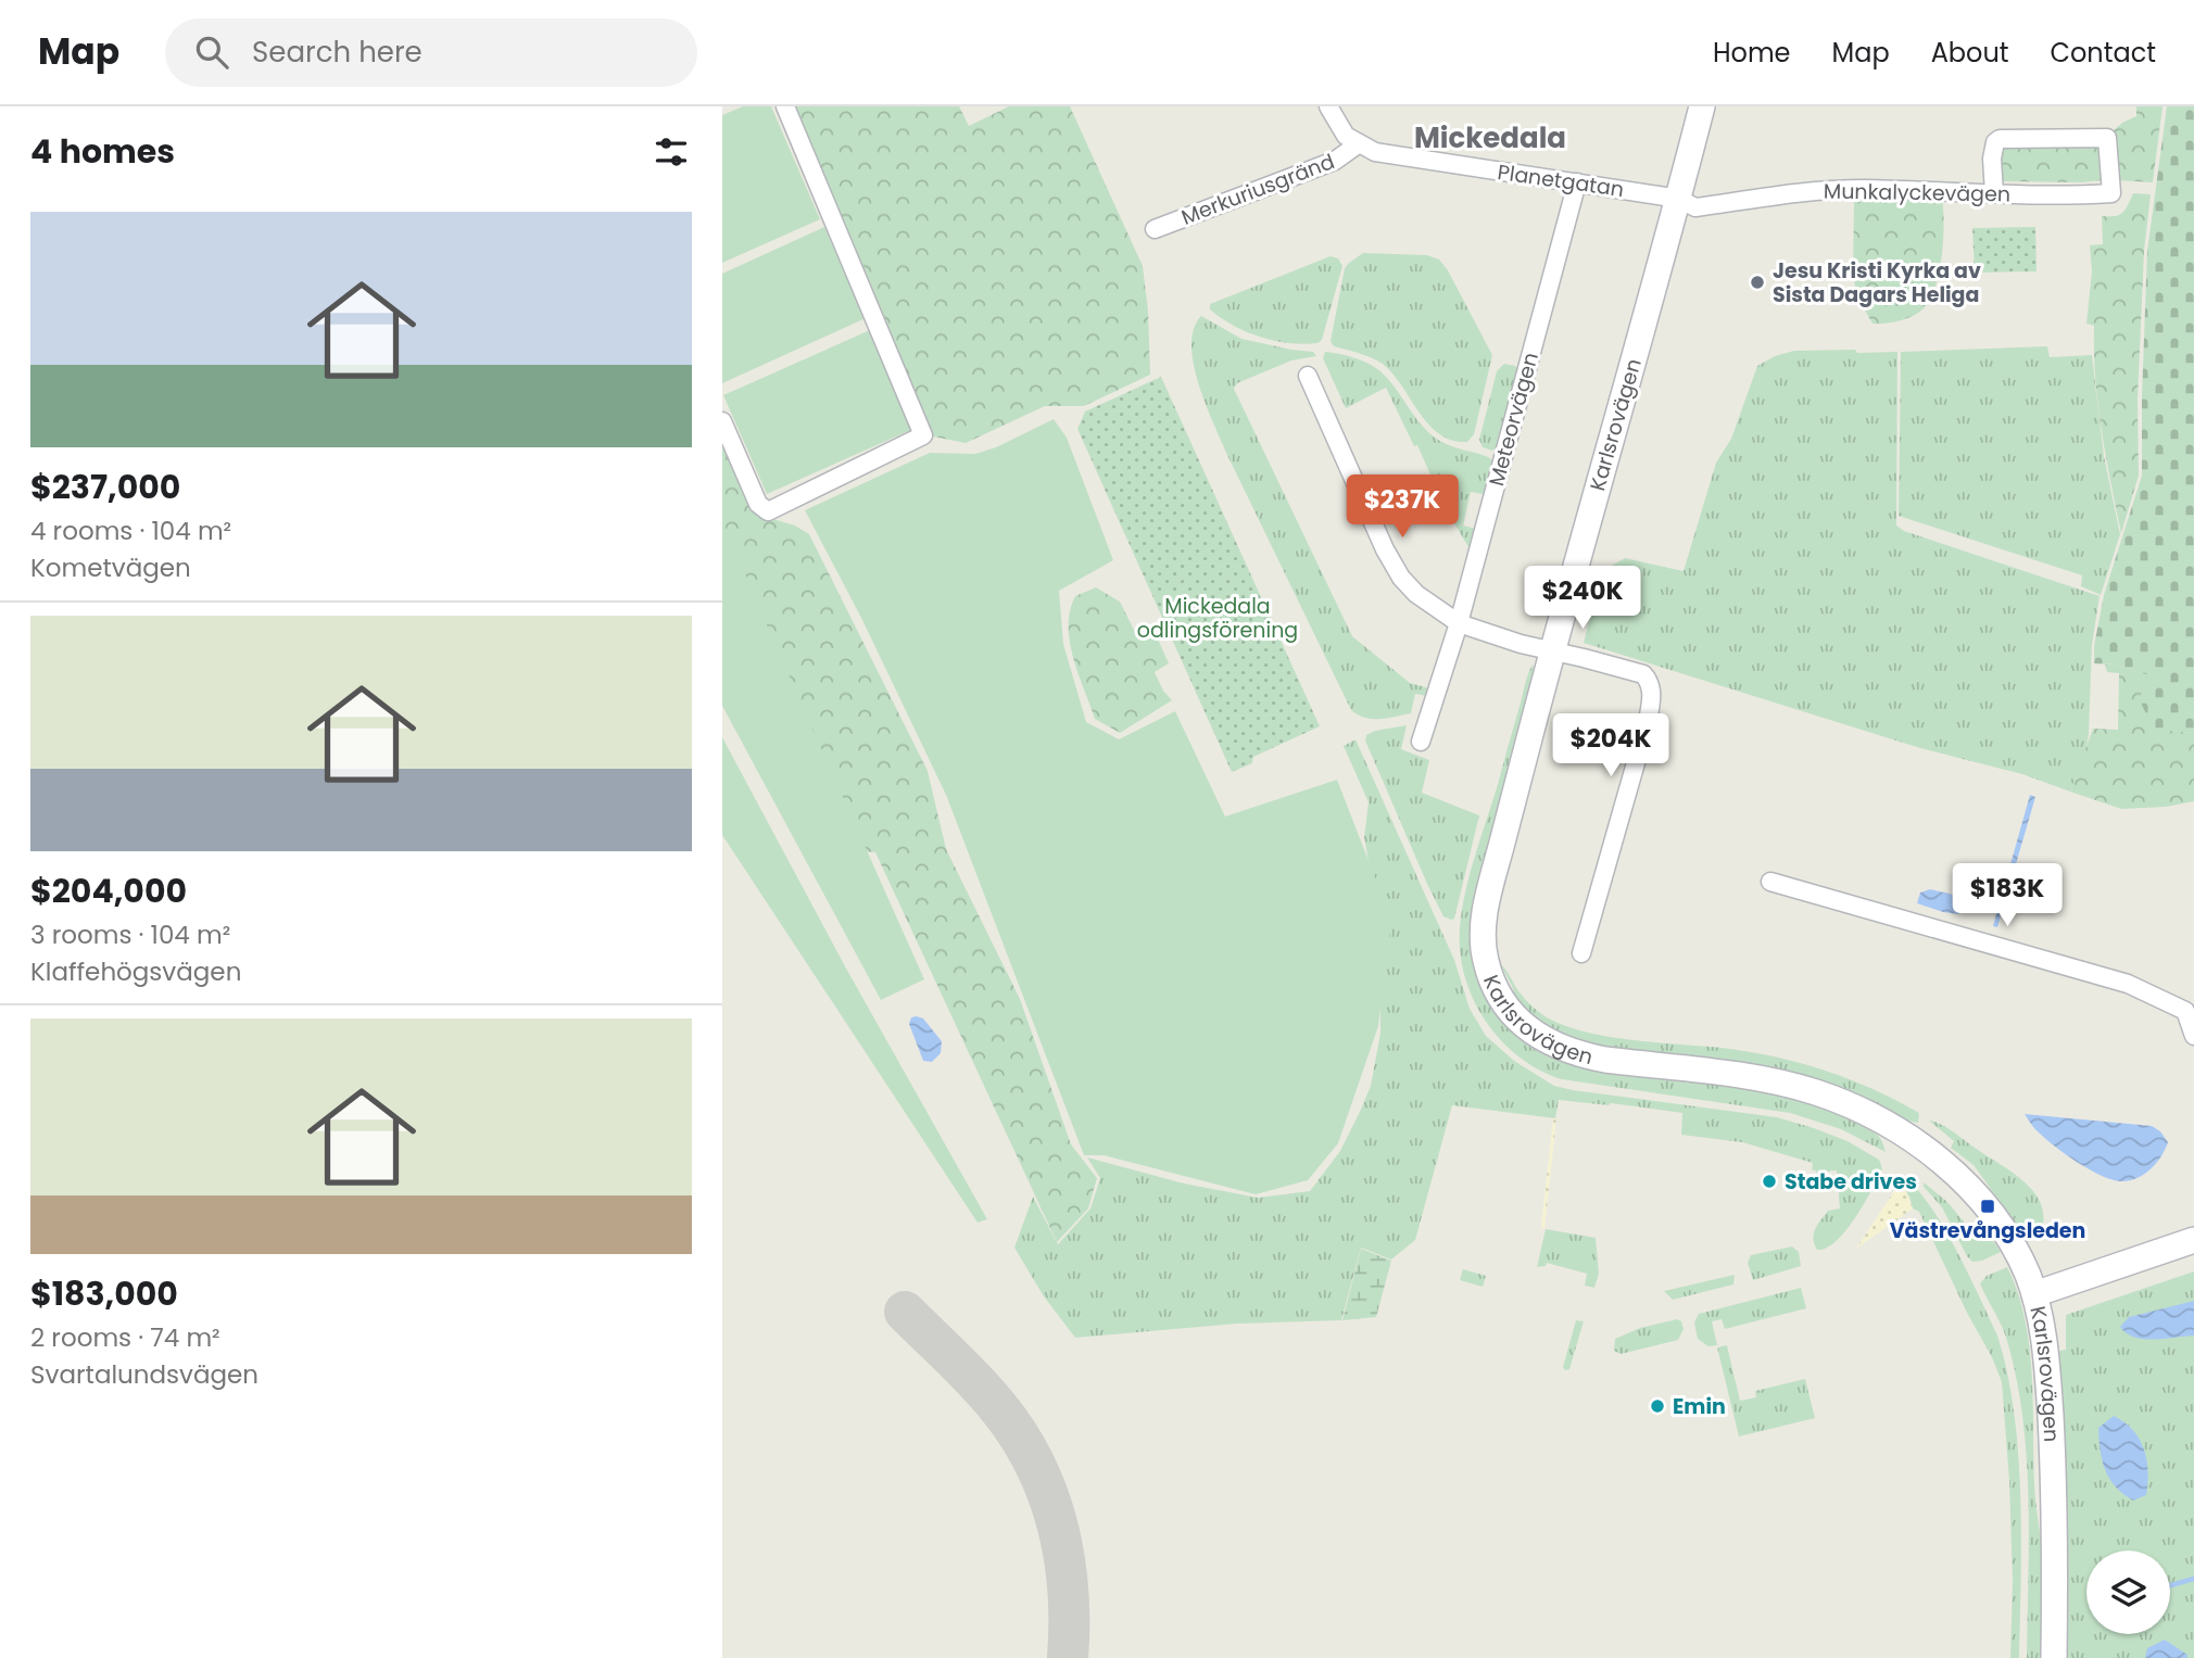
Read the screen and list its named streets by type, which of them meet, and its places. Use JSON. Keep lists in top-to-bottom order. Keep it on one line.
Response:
{"streets":{"street":["Planetgatan","Merkuriusgränd","Munkalyckevägen","Meteorvägen","Karlsrovägen"]},"crossings":[["Planetgatan","Merkuriusgränd"],["Planetgatan","Munkalyckevägen"],["Planetgatan","Meteorvägen"],["Planetgatan","Karlsrovägen"],["Munkalyckevägen","Karlsrovägen"]],"districts":["Mickedala"],"parks":["Mickedala odlingsförening"],"places":{"other":["Jesu Kristi Kyrka av Sista Dagars Heliga","Stabe drives","Emin"],"transit":["Västrevångsleden"]},"page":{"header":"Map","search":"Search here","nav":["Home","Map","About","Contact"],"heading":"4 homes","list":[{"name":"$237,000","note":"4 rooms · 104 m² · Kometvägen"},{"name":"$204,000","note":"3 rooms · 104 m² · Klaffehögsvägen"},{"name":"$183,000","note":"2 rooms · 74 m² · Svartalundsvägen"}],"price":["$237K","$240K","$204K","$183K"]}}
